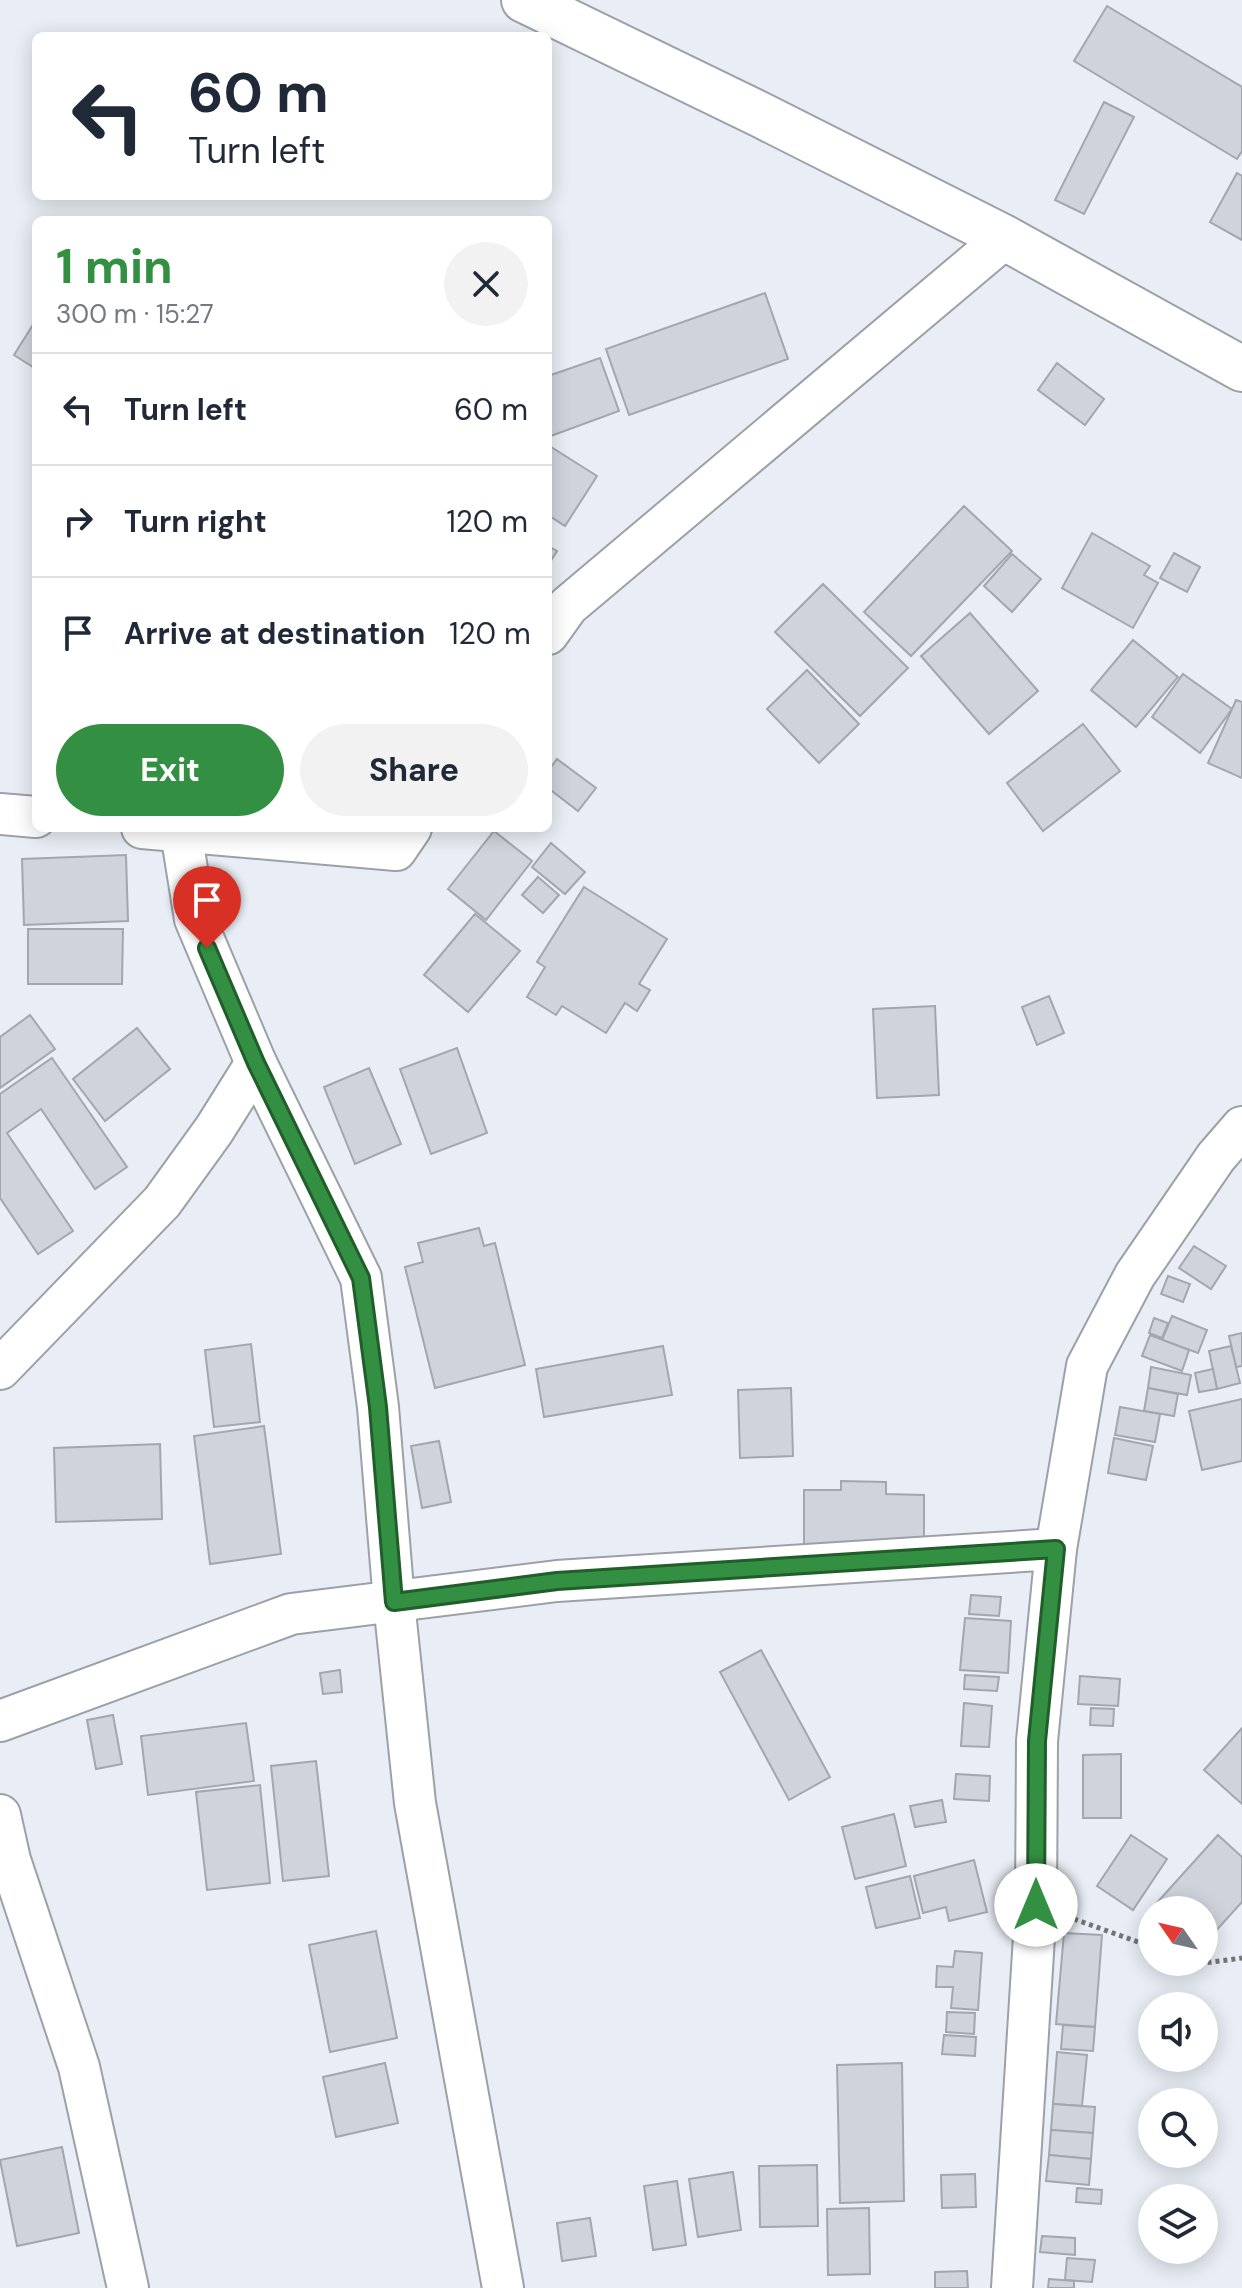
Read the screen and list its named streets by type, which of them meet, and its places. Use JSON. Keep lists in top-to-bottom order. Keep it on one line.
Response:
{"north":"top left","page":{"turn":["60 m","Turn left"],"heading":["1 min","300 m · 15:27"],"list":[{"name":"Turn left","value":"60 m"},{"name":"Turn right","value":"120 m"},{"name":"Arrive at destination","value":"120 m"}],"buttons":["Exit","Share"]}}
